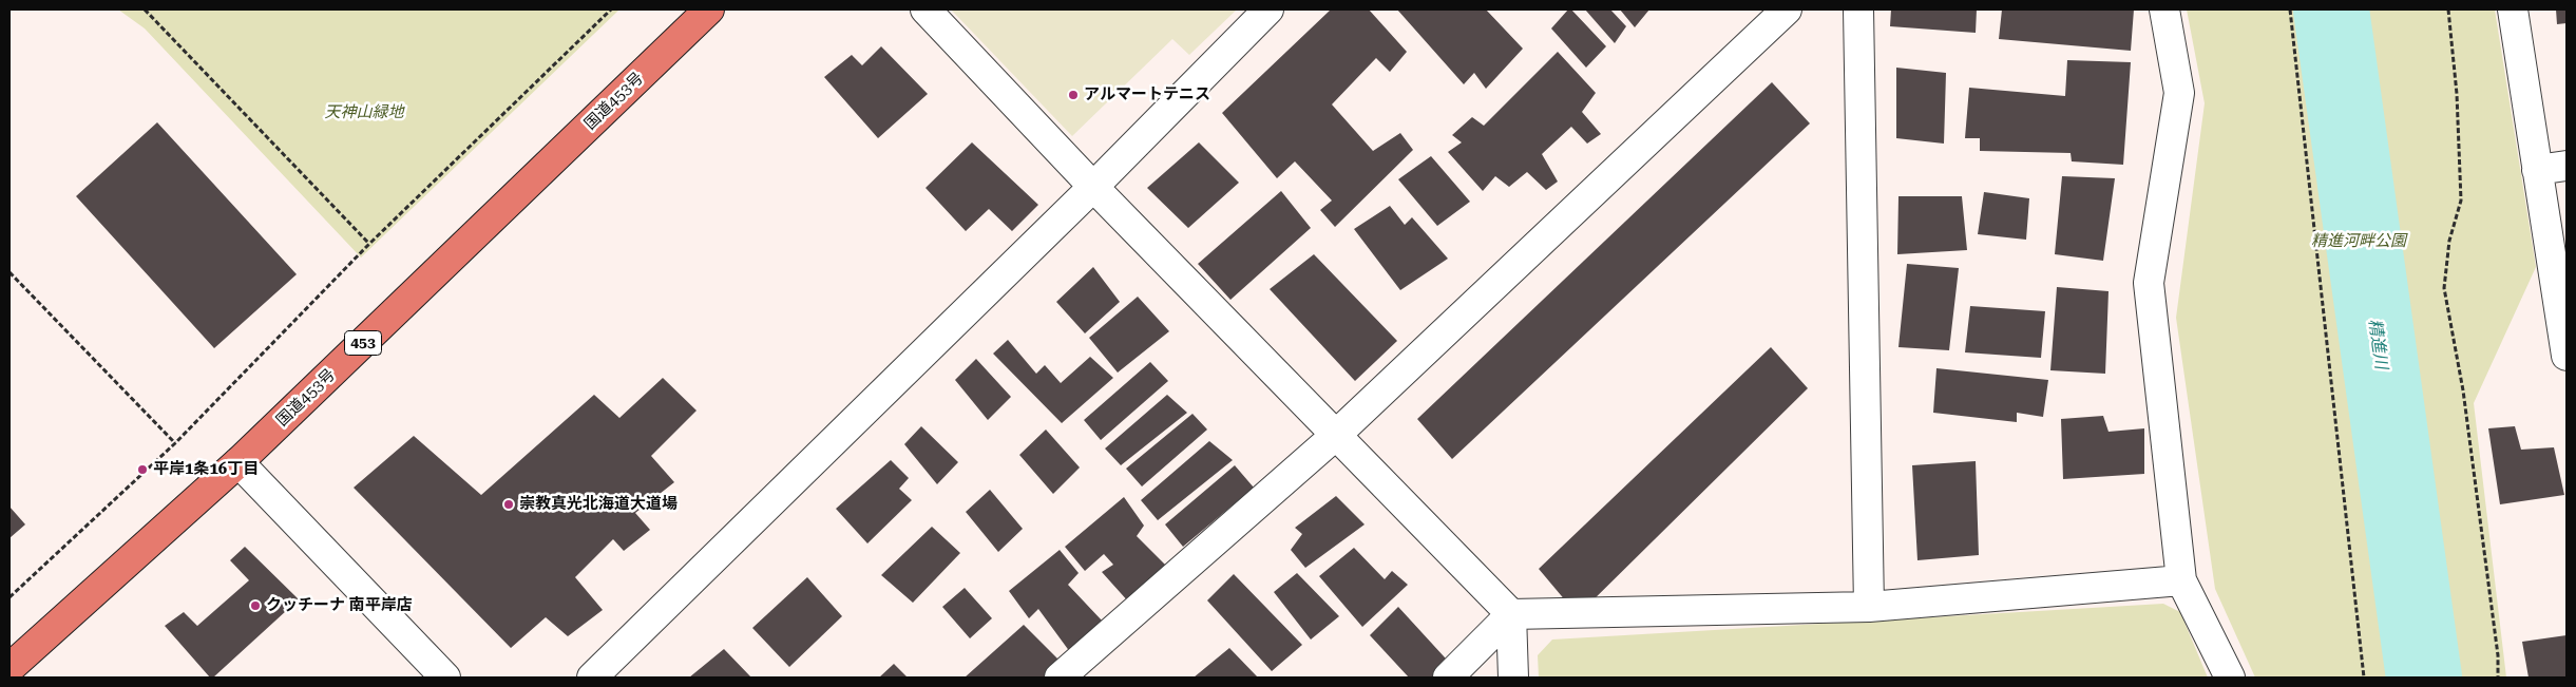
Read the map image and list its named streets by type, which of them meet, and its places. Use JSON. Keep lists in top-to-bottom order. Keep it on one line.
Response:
{"streets":{"highway":["国道453号","453"]},"water":["精進川"],"parks":["天神山緑地","精進河畔公園"],"places":["アルマートテニス","平岸1条16丁目","崇教真光北海道大道場","クッチーナ 南平岸店"]}
